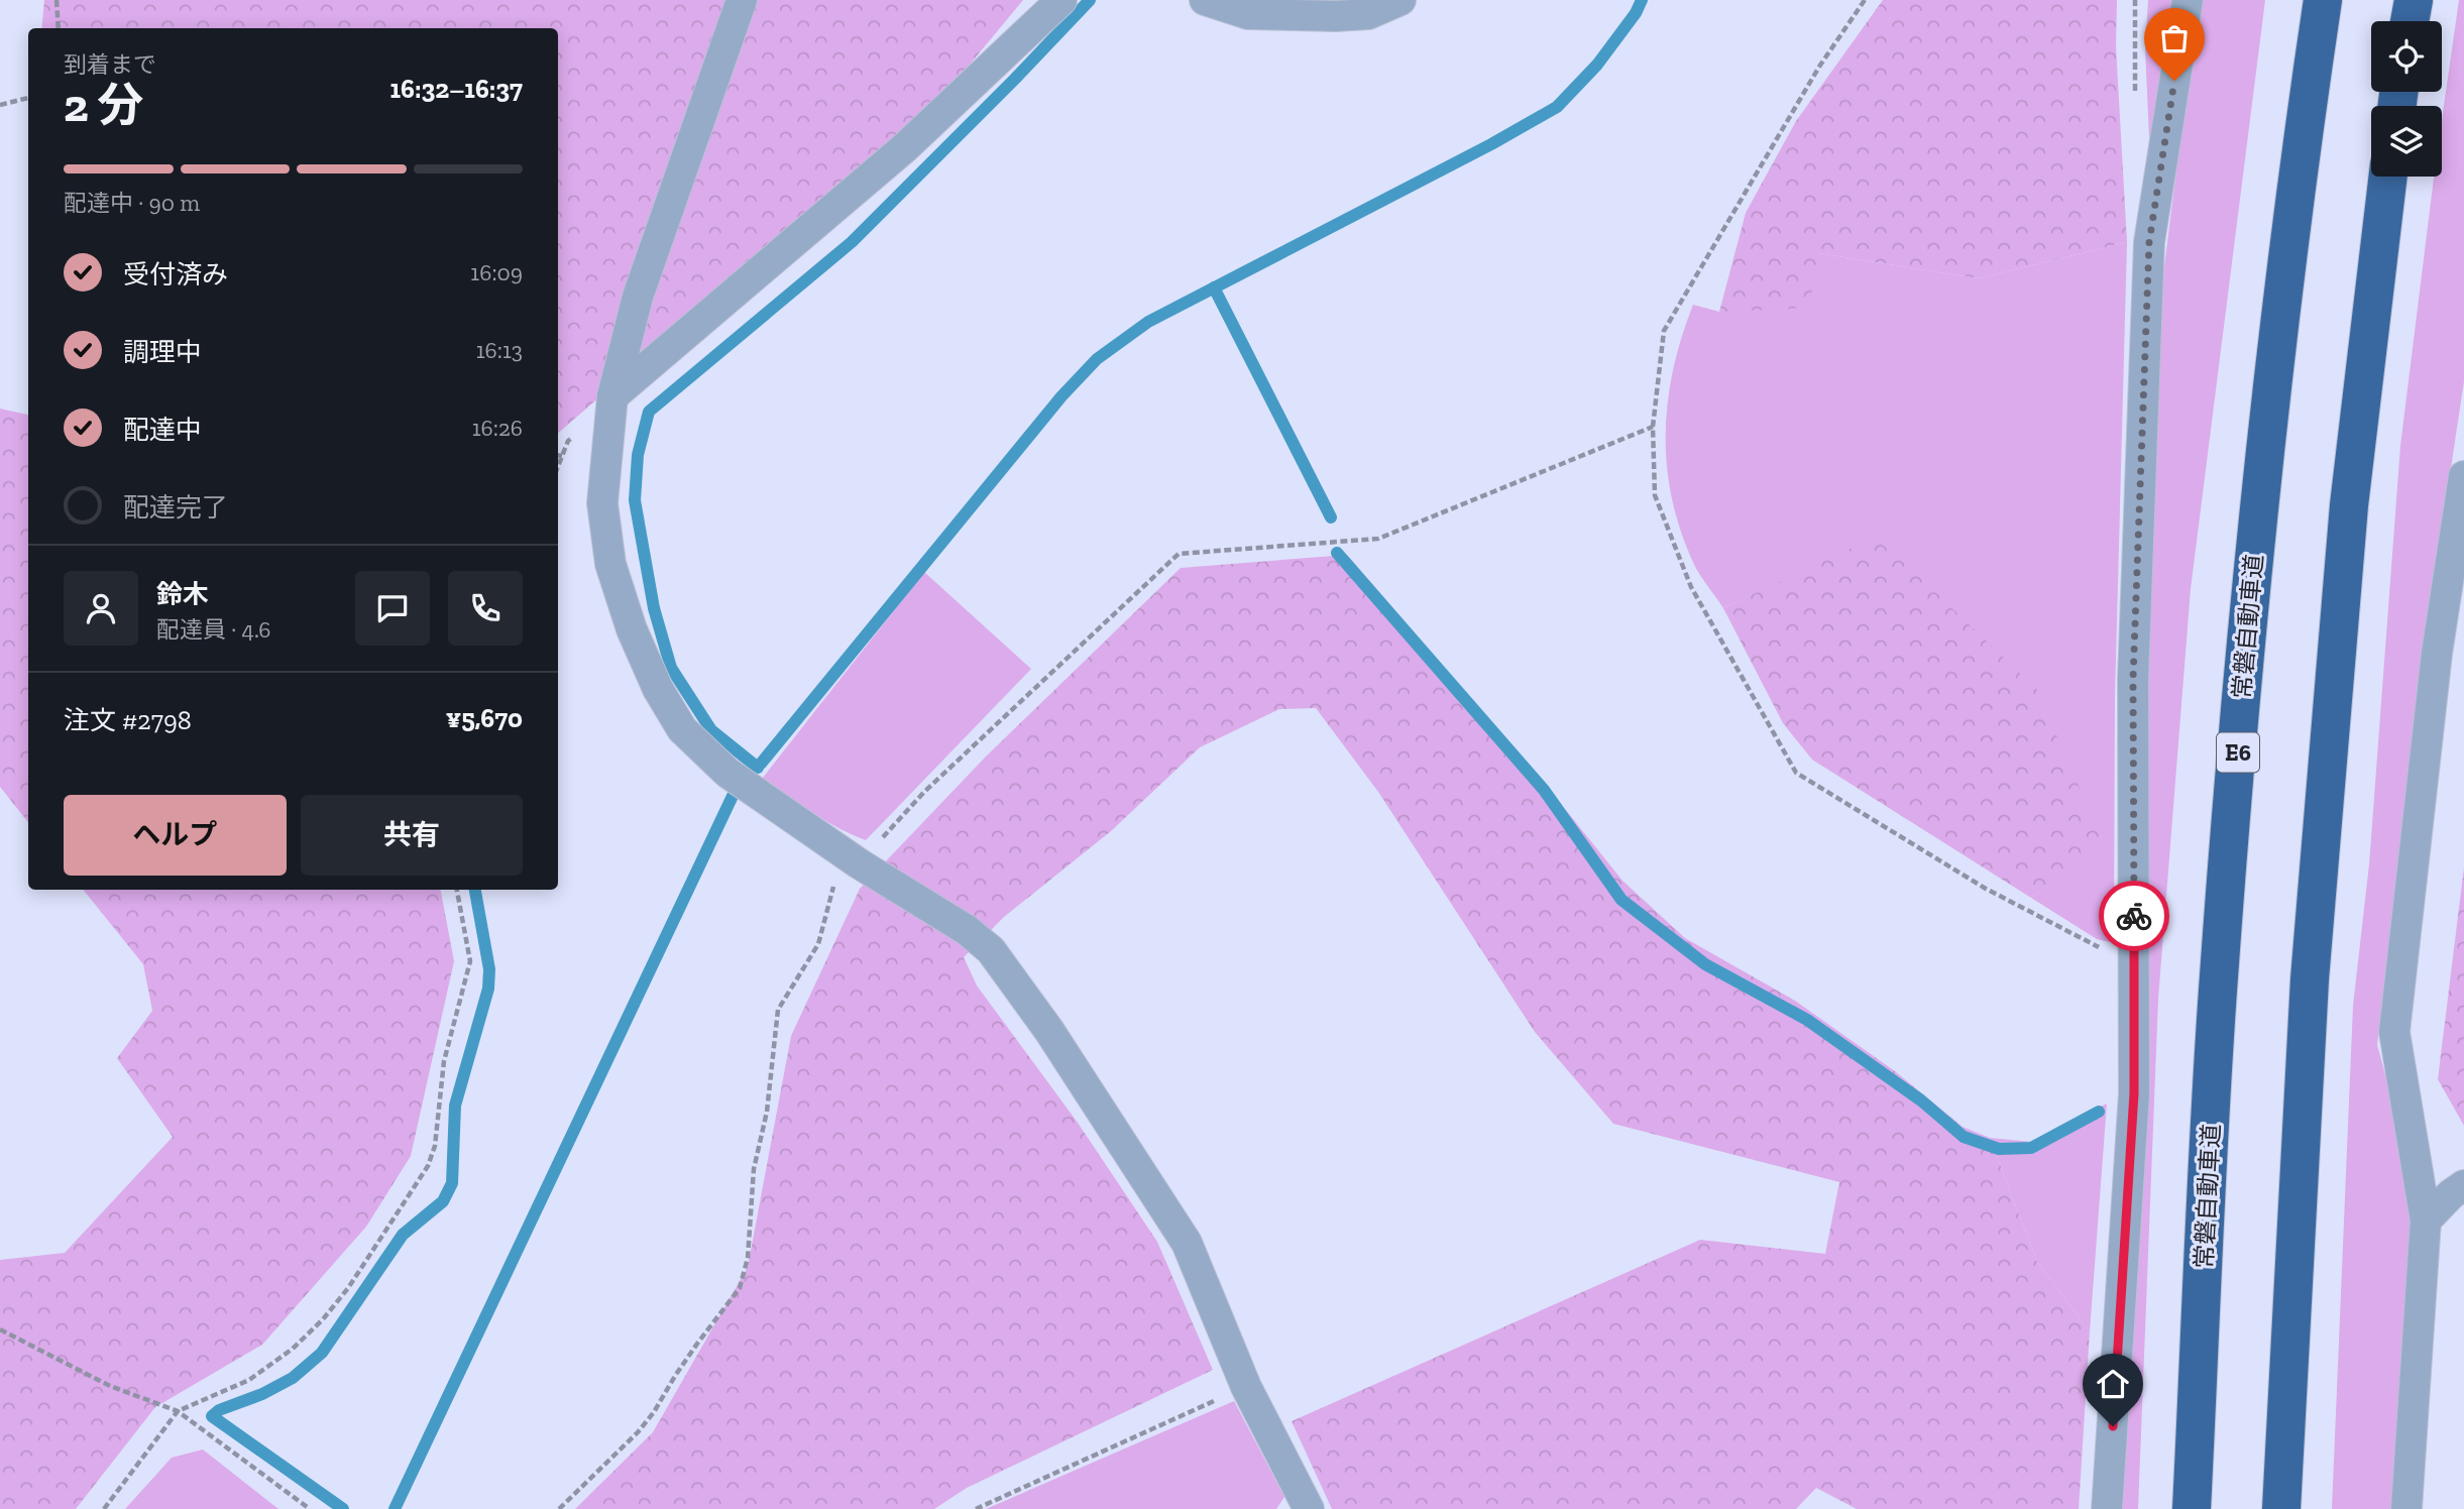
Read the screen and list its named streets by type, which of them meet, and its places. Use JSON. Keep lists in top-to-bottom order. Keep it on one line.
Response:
{"streets":{"highway":["常磐自動車道","E6"]},"page":{"heading":["2 分","到着まで","16:32–16:37"],"panel":["鈴木","配達員 · 4.6","注文 #2798","¥5,670"],"bar":"配達中 · 90 m","list":[["受付済み","16:09"],["調理中","16:13"],["配達中","16:26"],"配達完了"],"buttons":["ヘルプ","共有"]}}
